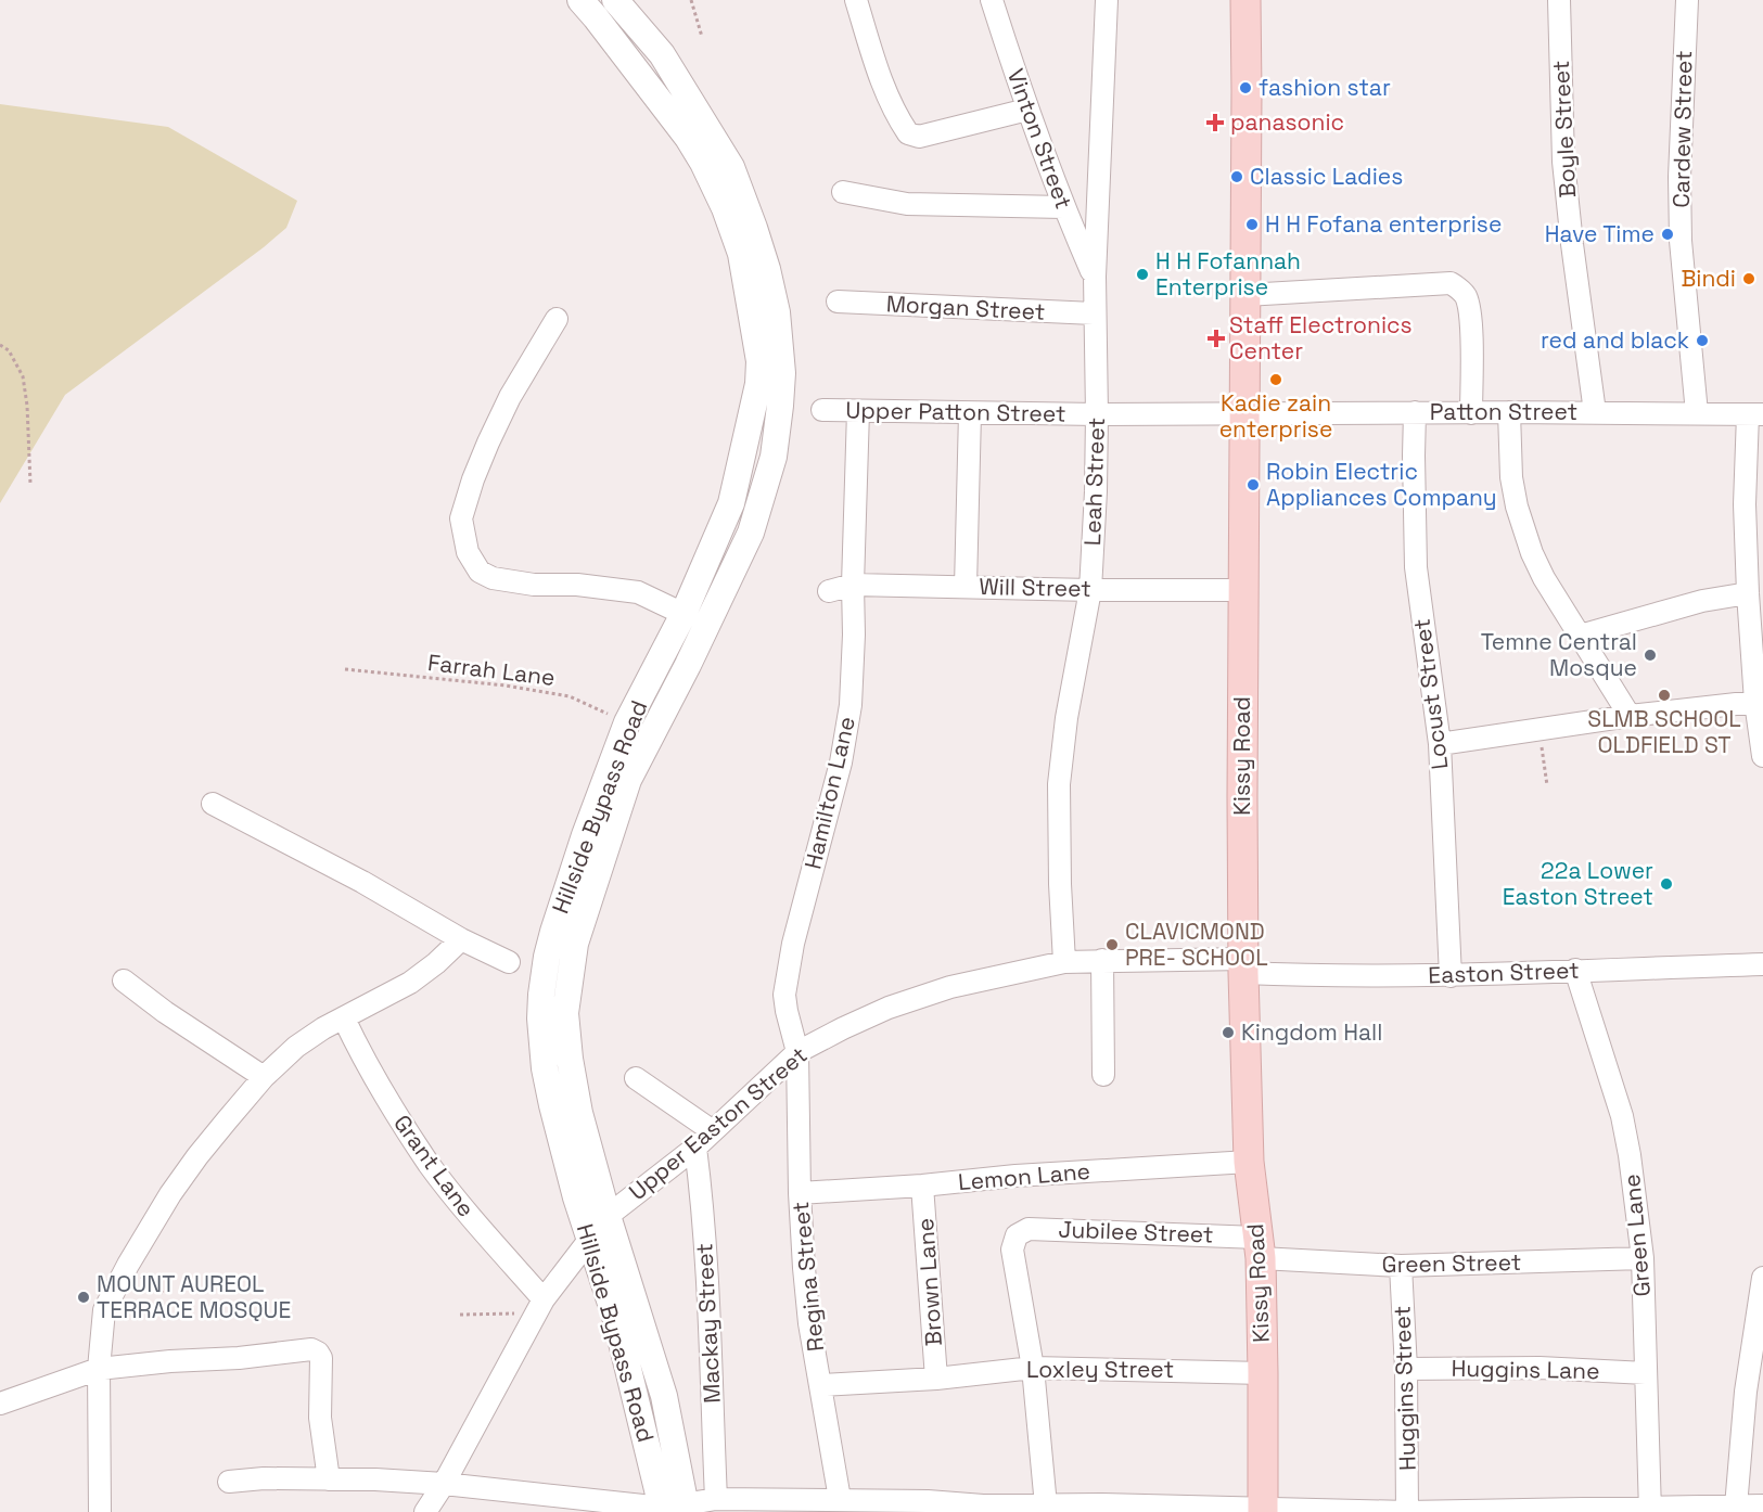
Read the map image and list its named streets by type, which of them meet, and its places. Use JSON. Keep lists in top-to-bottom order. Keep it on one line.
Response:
{"streets":{"main road":["Kissy Road"],"street":["Boyle Street","Cardew Street","Vinton Street","Morgan Street","Upper Patton Street","Patton Street","Leah Street","Will Street","Locust Street","Hamilton Lane","Hillside Bypass Road","Easton Street","Upper Easton Street","Grant Lane","Lemon Lane","Jubilee Street","Green Lane","Green Street","Regina Street","Brown Lane","Mackay Street","Loxley Street","Huggins Lane","Huggins Street"],"path":["Farrah Lane"]},"crossings":[["Boyle Street","Patton Street"],["Cardew Street","Patton Street"],["Vinton Street","Leah Street"],["Morgan Street","Leah Street"],["Upper Patton Street","Patton Street"],["Upper Patton Street","Leah Street"],["Upper Patton Street","Kissy Road"],["Upper Patton Street","Hamilton Lane"],["Patton Street","Locust Street"],["Patton Street","Kissy Road"],["Leah Street","Will Street"],["Leah Street","Upper Easton Street"],["Will Street","Kissy Road"],["Will Street","Hamilton Lane"],["Farrah Lane","Hillside Bypass Road"],["Locust Street","Easton Street"],["Kissy Road","Easton Street"],["Kissy Road","Upper Easton Street"],["Kissy Road","Lemon Lane"],["Kissy Road","Jubilee Street"],["Kissy Road","Green Street"],["Kissy Road","Loxley Street"],["Hamilton Lane","Upper Easton Street"],["Hamilton Lane","Regina Street"],["Hillside Bypass Road","Upper Easton Street"],["Easton Street","Upper Easton Street"],["Easton Street","Green Lane"],["Upper Easton Street","Grant Lane"],["Upper Easton Street","Regina Street"],["Upper Easton Street","Mackay Street"],["Lemon Lane","Regina Street"],["Lemon Lane","Brown Lane"],["Jubilee Street","Green Street"],["Jubilee Street","Loxley Street"],["Green Lane","Green Street"],["Green Lane","Huggins Lane"],["Green Street","Huggins Street"],["Regina Street","Loxley Street"],["Brown Lane","Loxley Street"],["Huggins Lane","Huggins Street"]],"places":{"other":["fashion star","Classic Ladies","H H Fofana enterprise","Have Time","H H Fofannah Enterprise","Bindi","red and black","Kadie zain enterprise","Robin Electric Appliances Company","Temne Central Mosque","SLMB SCHOOL OLDFIELD ST","22a Lower Easton Street","CLAVICMOND PRE- SCHOOL","Kingdom Hall","MOUNT AUREOL TERRACE MOSQUE"],"health":["panasonic","Staff Electronics Center"]}}
